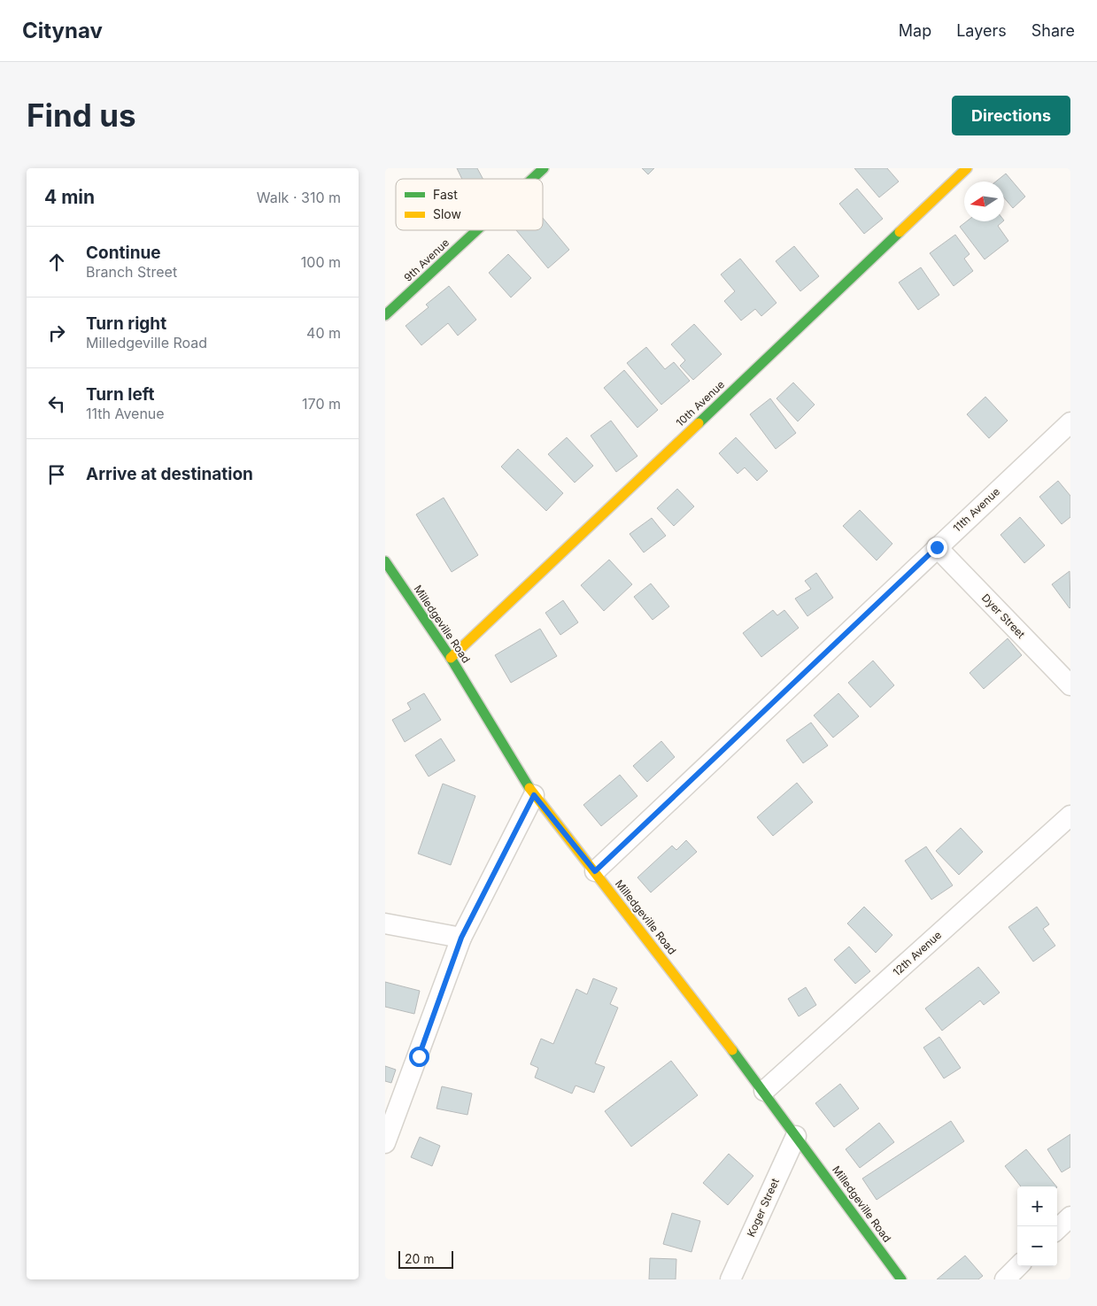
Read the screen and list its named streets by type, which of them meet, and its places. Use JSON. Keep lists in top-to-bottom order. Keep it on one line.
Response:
{"streets":{"street":["9th Avenue","10th Avenue","11th Avenue","Dyer Street","Milledgeville Road","12th Avenue","Koger Street"]},"crossings":[["10th Avenue","Milledgeville Road"],["11th Avenue","Dyer Street"],["11th Avenue","Milledgeville Road"],["Milledgeville Road","12th Avenue"],["Milledgeville Road","Koger Street"]],"legend":["Fast","Slow"],"scale_bar":"20 m","north":"left","page":{"header":"Citynav","nav":["Map","Layers","Share"],"buttons":"Directions","title":"Find us","heading":["4 min","Walk · 310 m"],"list":[["Continue","Branch Street","100 m"],["Turn right","Milledgeville Road","40 m"],["Turn left","11th Avenue","170 m"],"Arrive at destination"],"map_buttons":["+","−"],"scale":"20 m"}}
